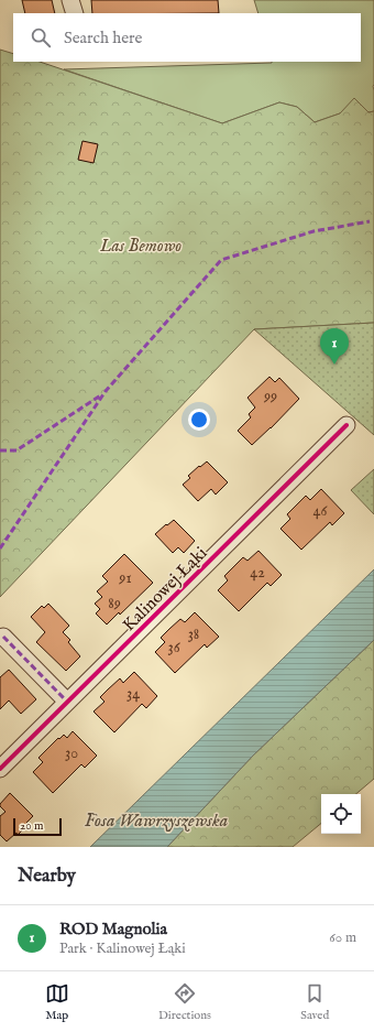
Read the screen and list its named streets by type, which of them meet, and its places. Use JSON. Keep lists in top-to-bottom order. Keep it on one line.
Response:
{"streets":{"street":["Kalinowej Łąki"]},"water":["Fosa Wawrzyszewska"],"parks":["Las Bemowo"],"house_numbers":["99","46","42","91","89","38","36","34","30"],"scale_bar":"20 m","page":{"search":"Search here","pins":"1","scale":"20 m","heading":"Nearby","list":[{"mark":"1","name":"ROD Magnolia","note":"Park · Kalinowej Łąki","value":"60 m"}],"nav":["Map","Directions","Saved"]}}
